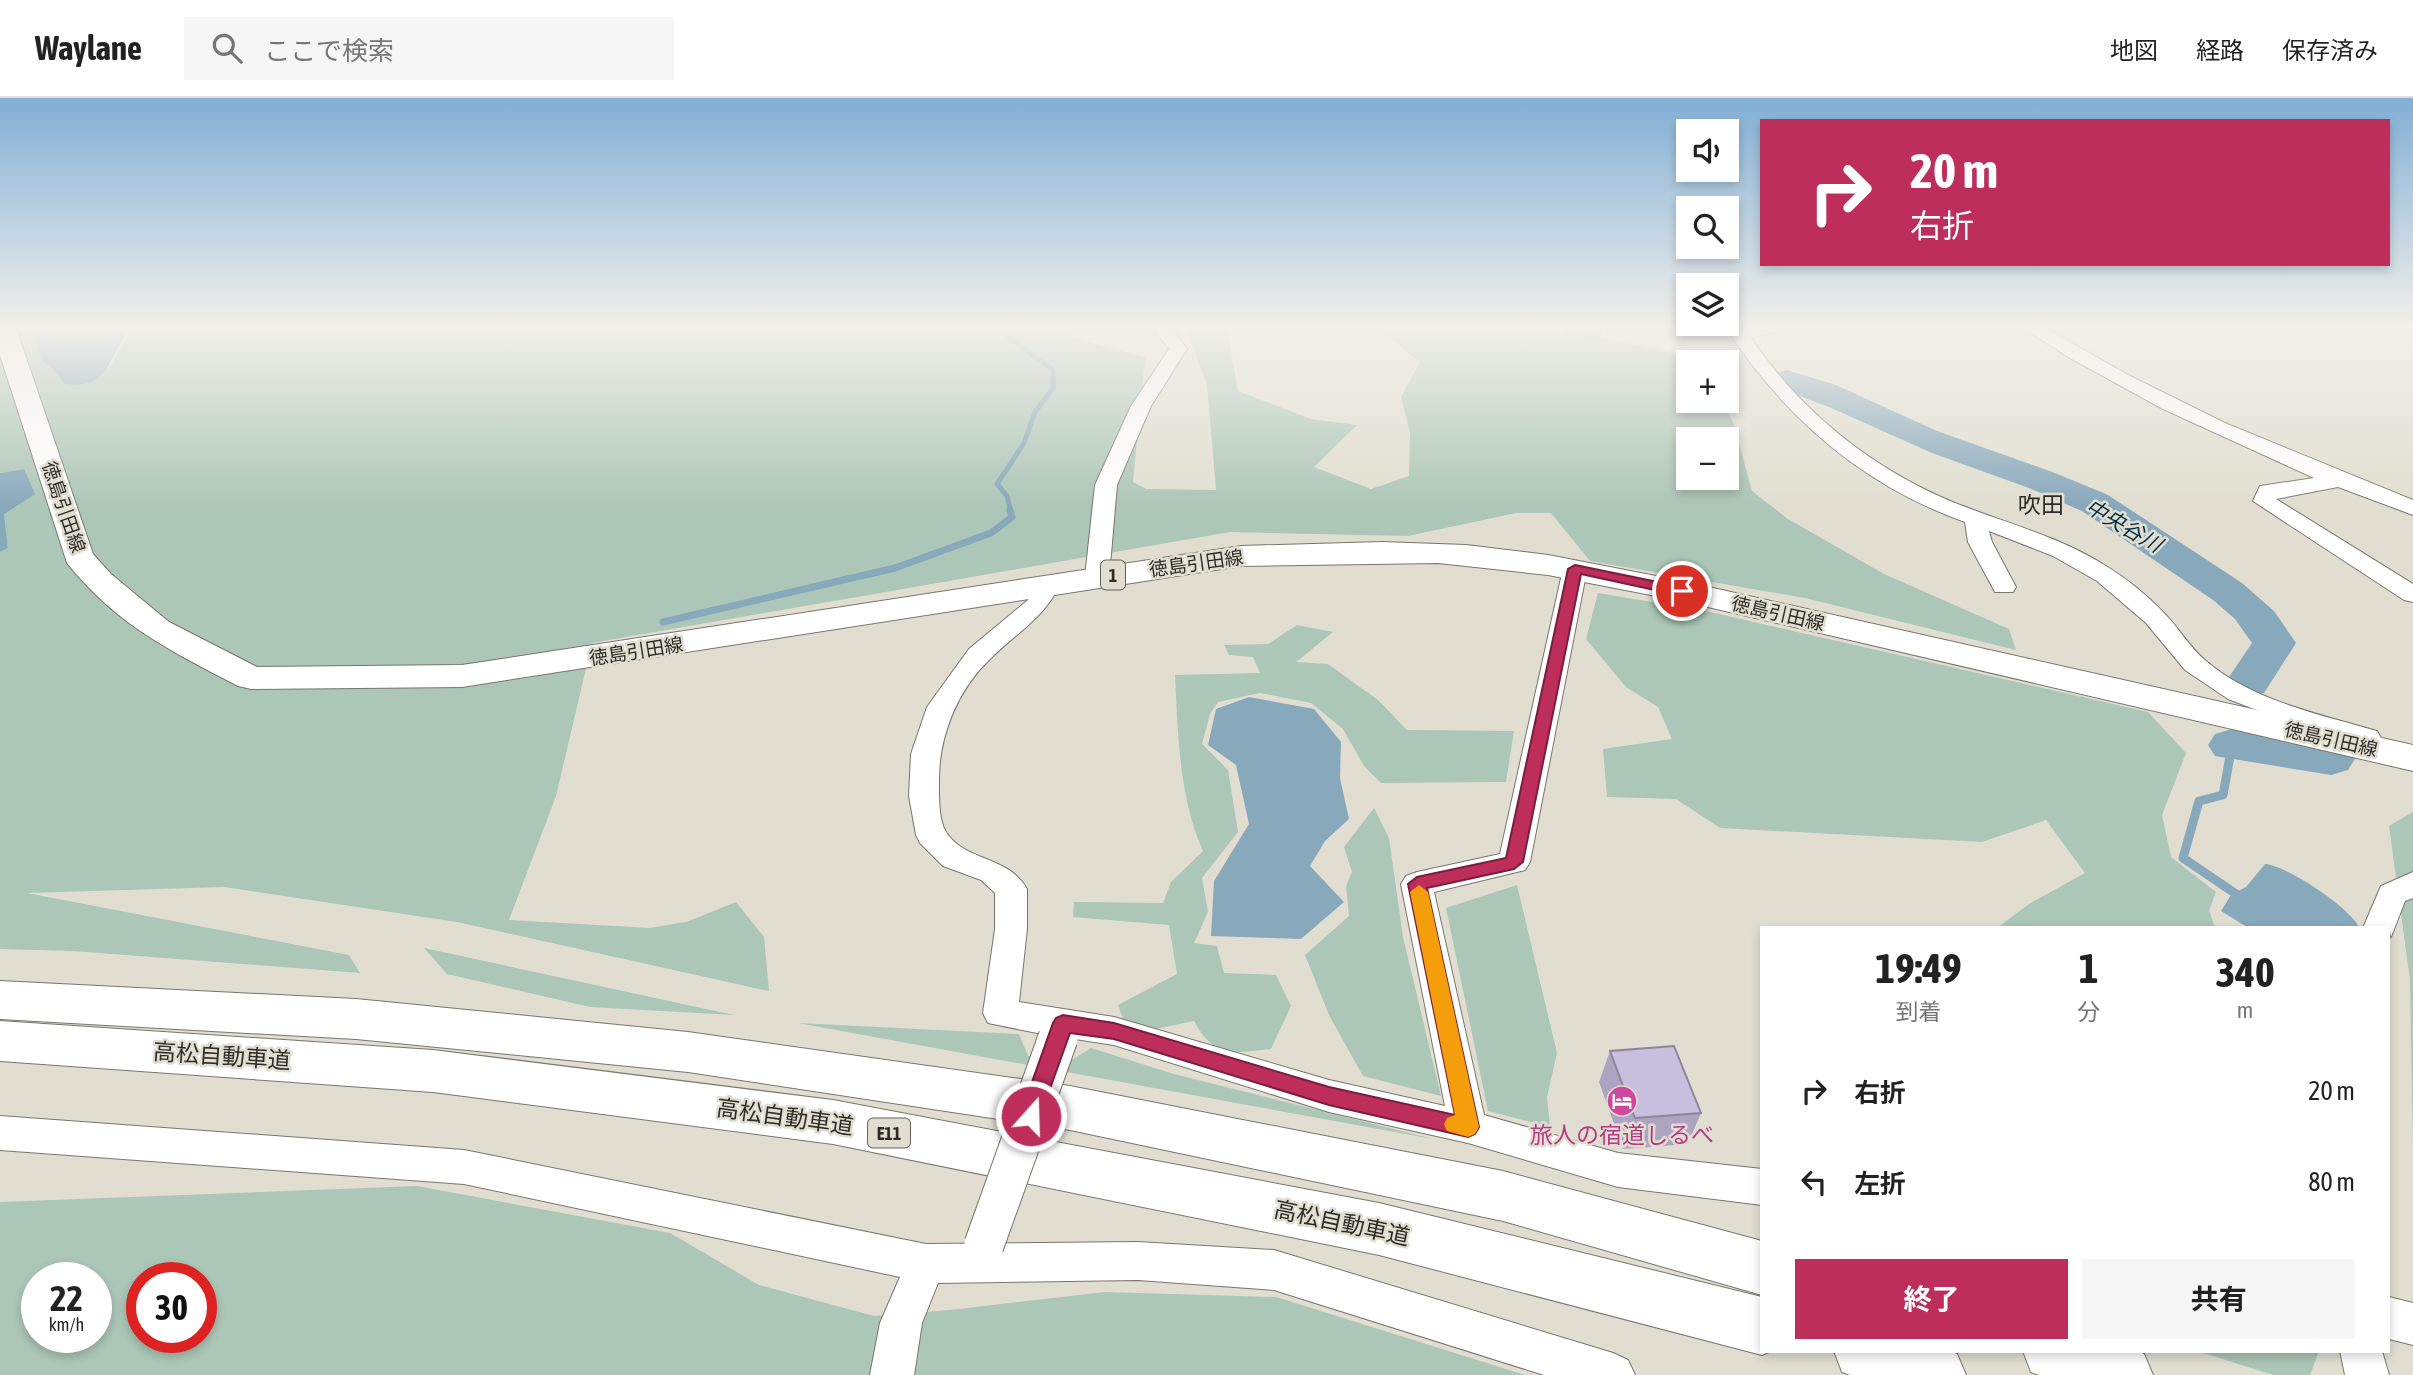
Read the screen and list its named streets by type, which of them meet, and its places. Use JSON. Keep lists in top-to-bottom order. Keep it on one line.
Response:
{"streets":{"main road":["徳島引田線","1","高松自動車道","E11"]},"districts":["吹田"],"water":["中央谷川"],"places":{"hotel":["旅人の宿道しるべ"]},"page":{"header":"Waylane","search":"ここで検索","nav":["地図","経路","保存済み"],"map_buttons":["+","−"],"turn":["20 m","右折"],"eta":["19:49","到着","1","分","340","m"],"list":[{"name":"右折","value":"20 m"},{"name":"左折","value":"80 m"}],"buttons":["終了","共有"],"speed":"22 km/h","limit":"30"}}
